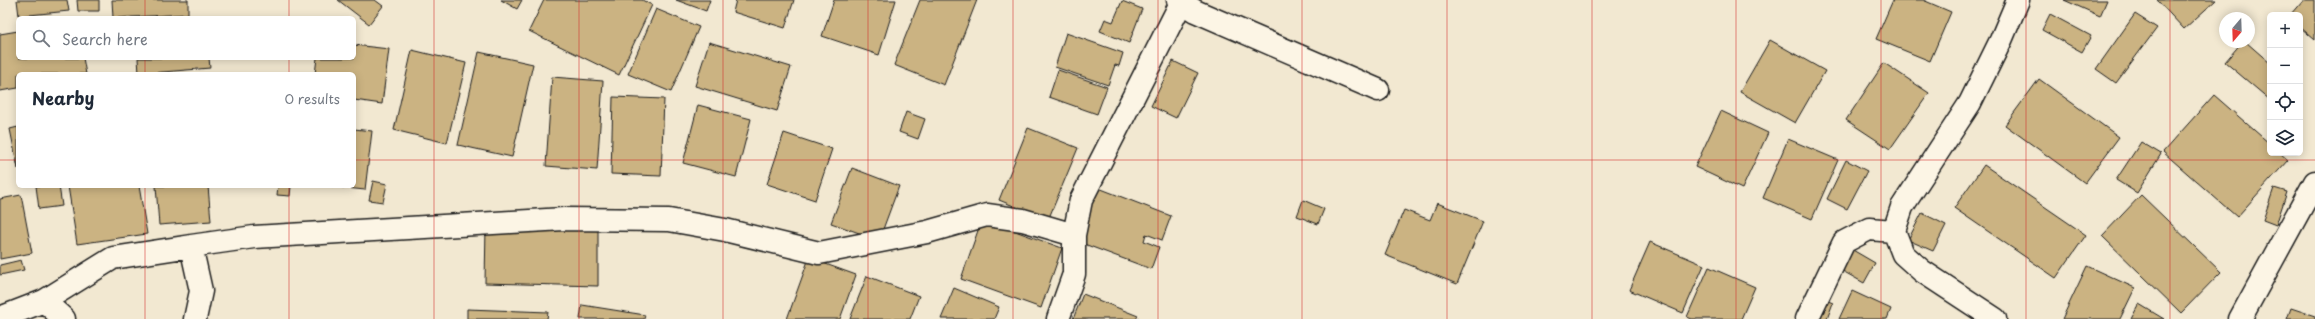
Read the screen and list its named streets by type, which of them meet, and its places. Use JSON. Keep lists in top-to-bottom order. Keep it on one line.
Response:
{"north":"bottom","page":{"map_buttons":["+","−"],"search":"Search here","heading":["Nearby","0 results"]}}
